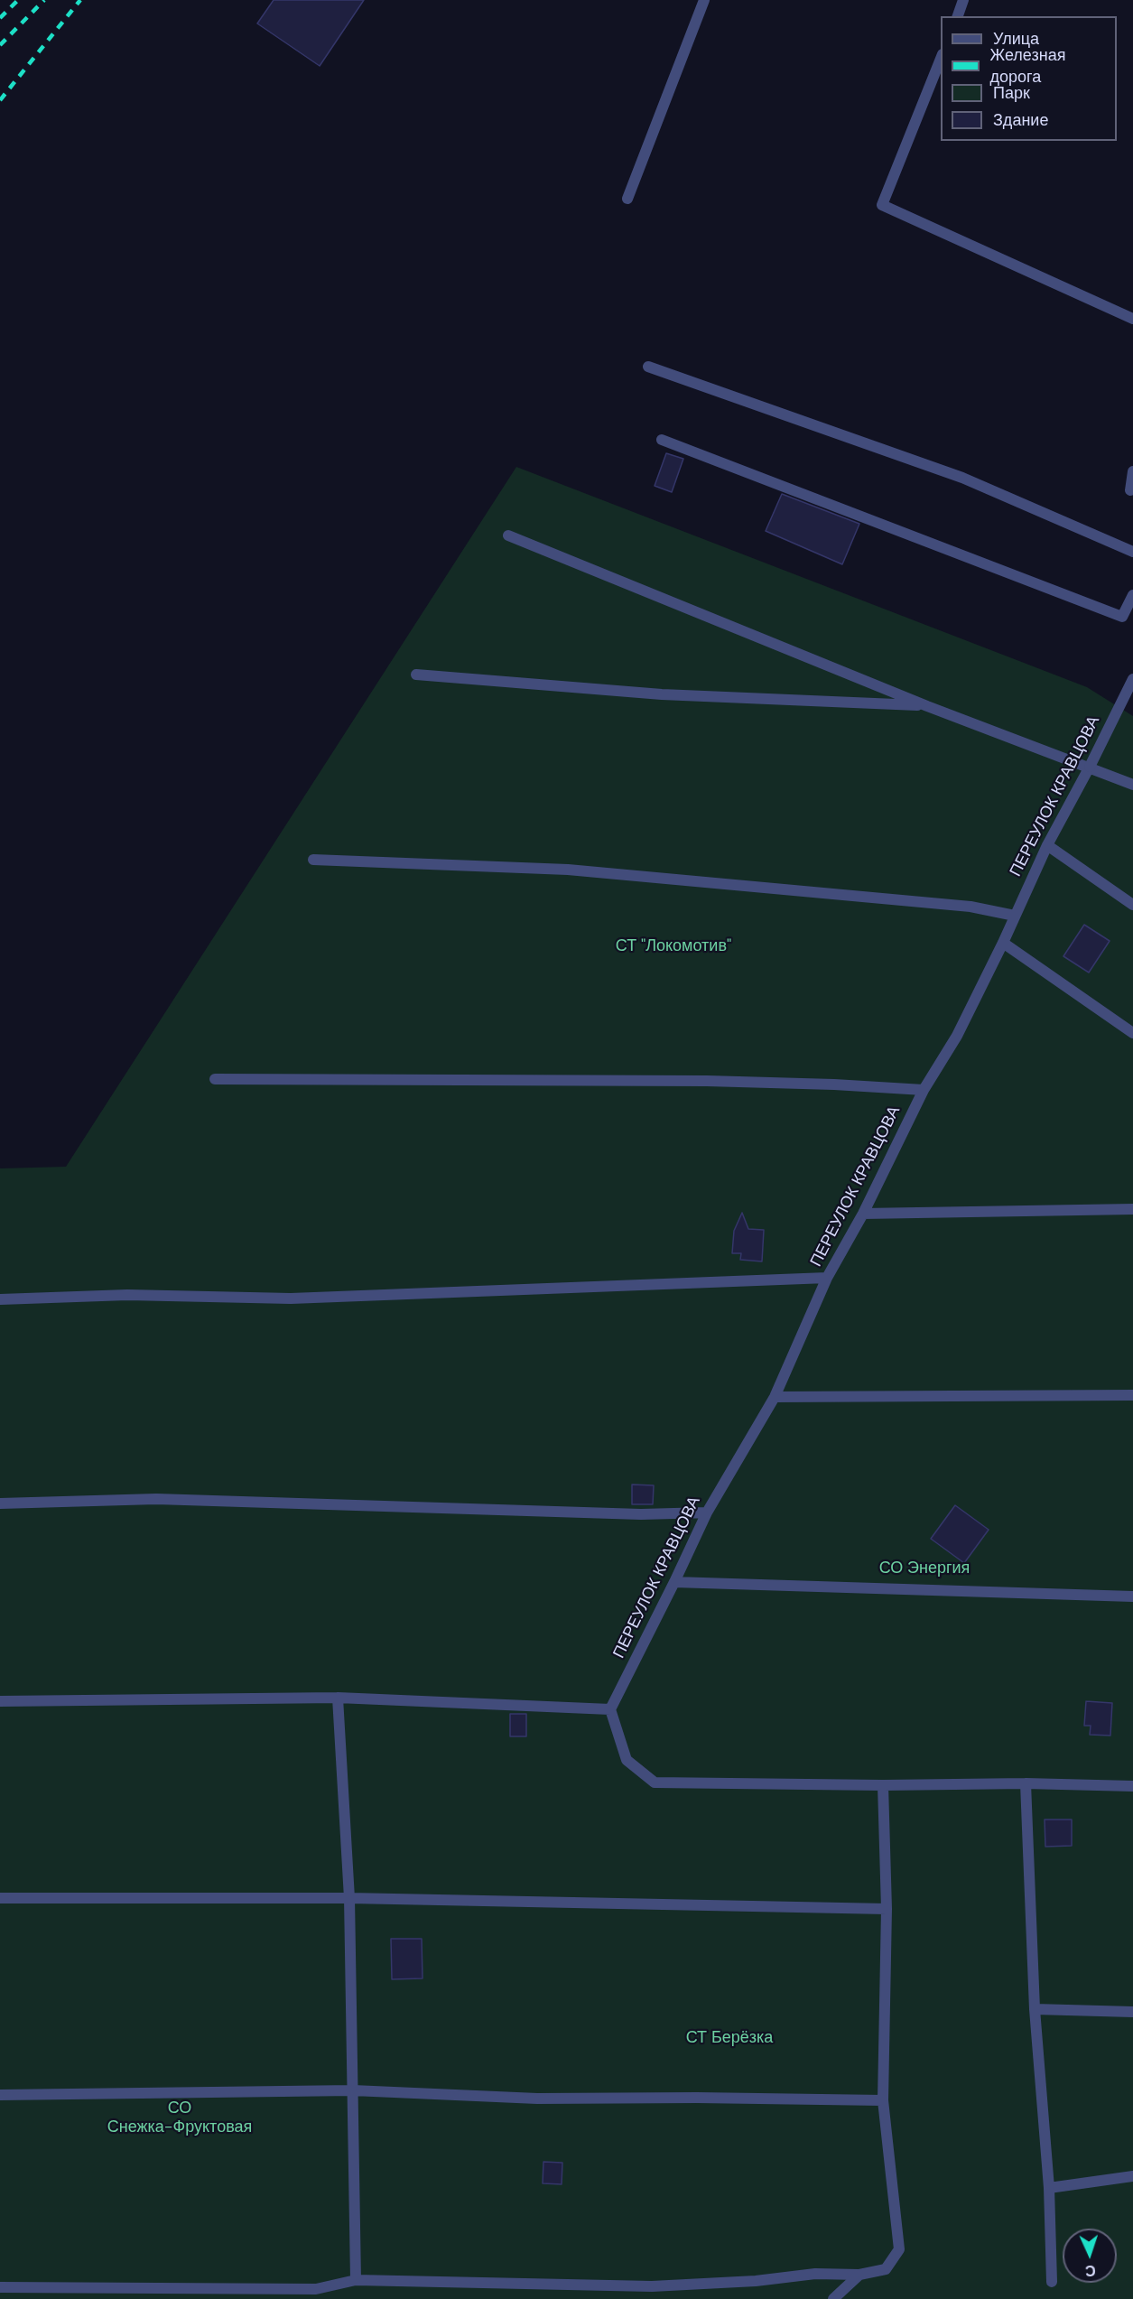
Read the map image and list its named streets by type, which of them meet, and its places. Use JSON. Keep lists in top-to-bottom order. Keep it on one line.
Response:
{"streets":{"street":["ПЕРЕУЛОК КРАВЦОВА"]},"parks":["СТ \"Локомотив\"","СО Энергия","СТ Берёзка","СО Снежка-Фруктовая"],"legend":["Улица","Железная дорога","Парк","Здание"],"north":"bottom"}
